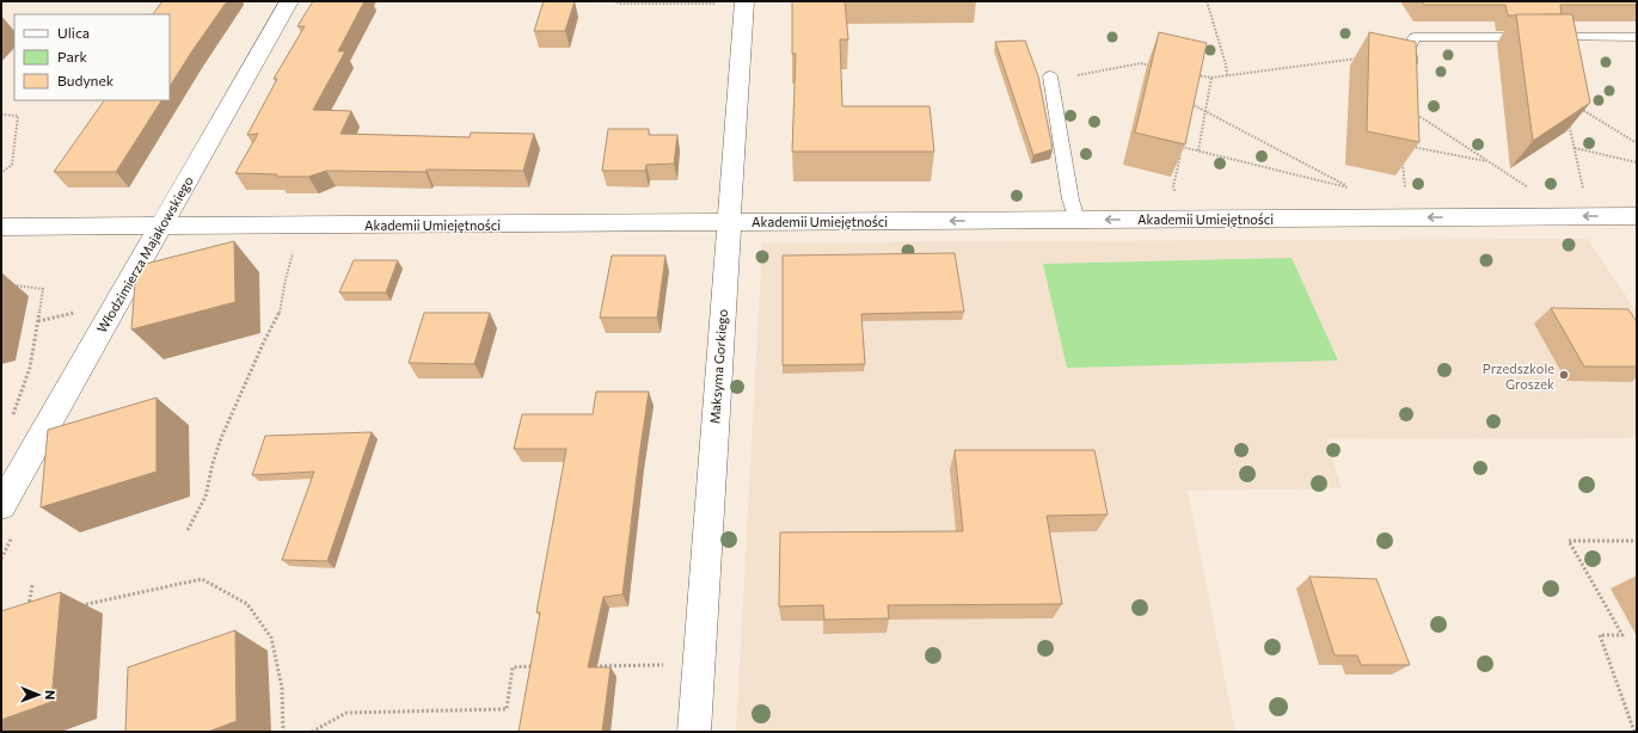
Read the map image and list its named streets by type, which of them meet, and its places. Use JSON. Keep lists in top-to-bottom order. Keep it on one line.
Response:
{"streets":{"street":["Akademii Umiejętności","Włodzimierza Majakowskiego","Maksyma Gorkiego"]},"crossings":[["Akademii Umiejętności","Włodzimierza Majakowskiego"],["Akademii Umiejętności","Maksyma Gorkiego"]],"one_way":["Akademii Umiejętności"],"places":["Przedszkole Groszek"],"legend":["Ulica","Park","Budynek"],"north":"right"}
